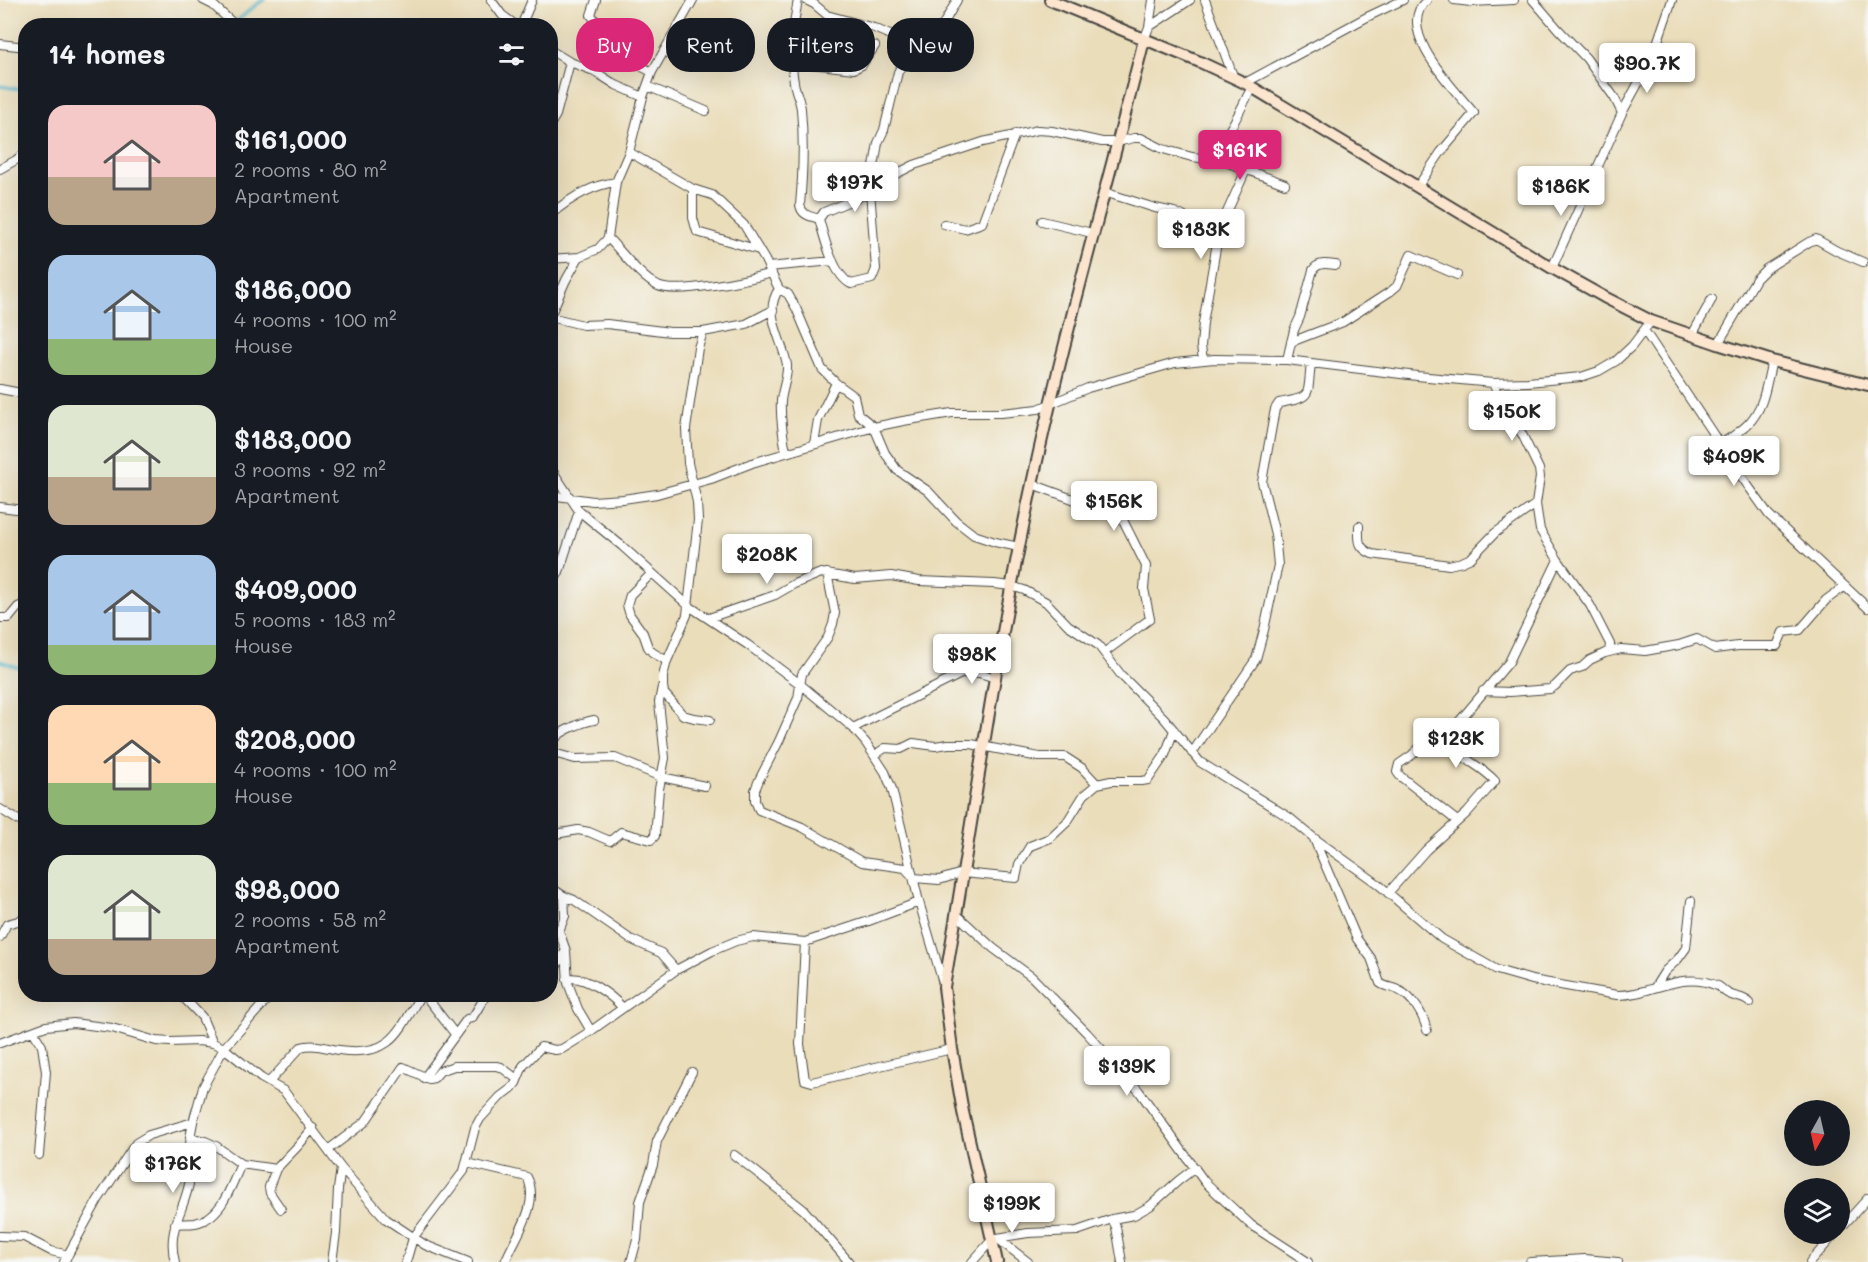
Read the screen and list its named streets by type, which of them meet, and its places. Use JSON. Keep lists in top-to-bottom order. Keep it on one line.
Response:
{"north":"bottom","page":{"chip":["Buy","Rent","Filters","New"],"heading":"14 homes","price":["$90.7K","$161K","$197K","$186K","$183K","$150K","$409K","$156K","$208K","$98K","$123K","$139K","$176K","$199K"],"list":[{"name":"$161,000","note":"2 rooms · 80 m² · Apartment"},{"name":"$186,000","note":"4 rooms · 100 m² · House"},{"name":"$183,000","note":"3 rooms · 92 m² · Apartment"},{"name":"$409,000","note":"5 rooms · 183 m² · House"},{"name":"$208,000","note":"4 rooms · 100 m² · House"},{"name":"$98,000","note":"2 rooms · 58 m² · Apartment"}]}}
